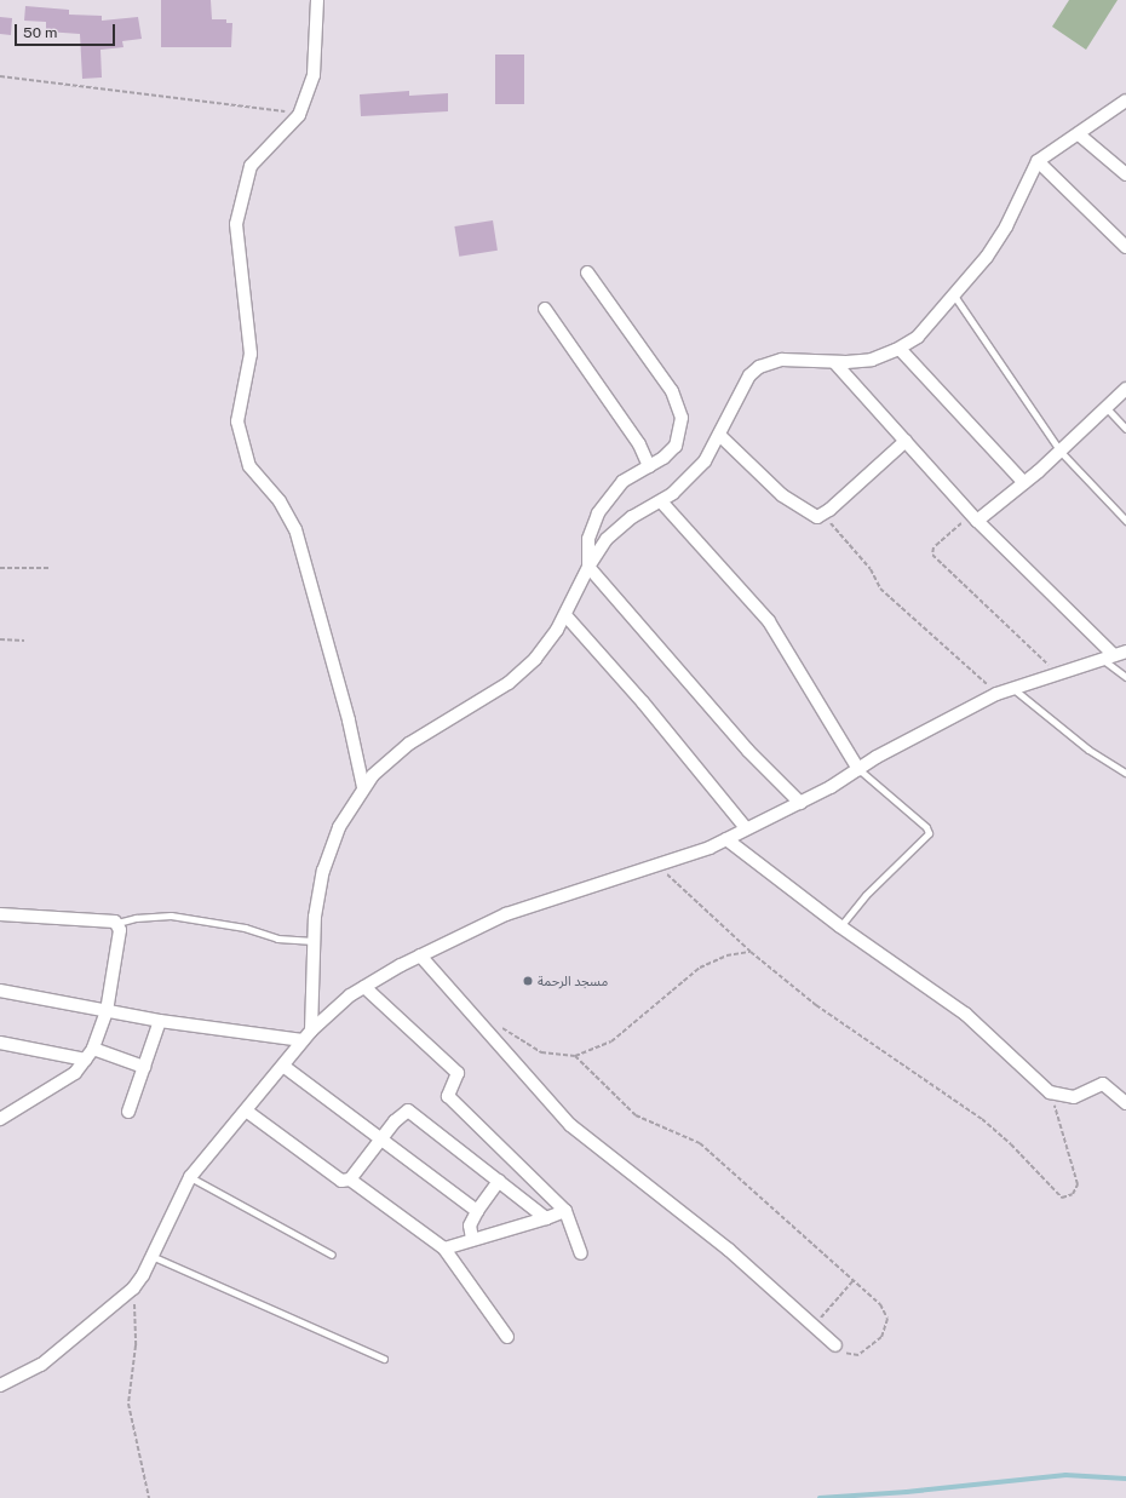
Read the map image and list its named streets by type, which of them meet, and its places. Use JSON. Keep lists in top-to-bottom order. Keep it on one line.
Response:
{"places":["مسجد الرحمة"],"scale_bar":"50 m"}
